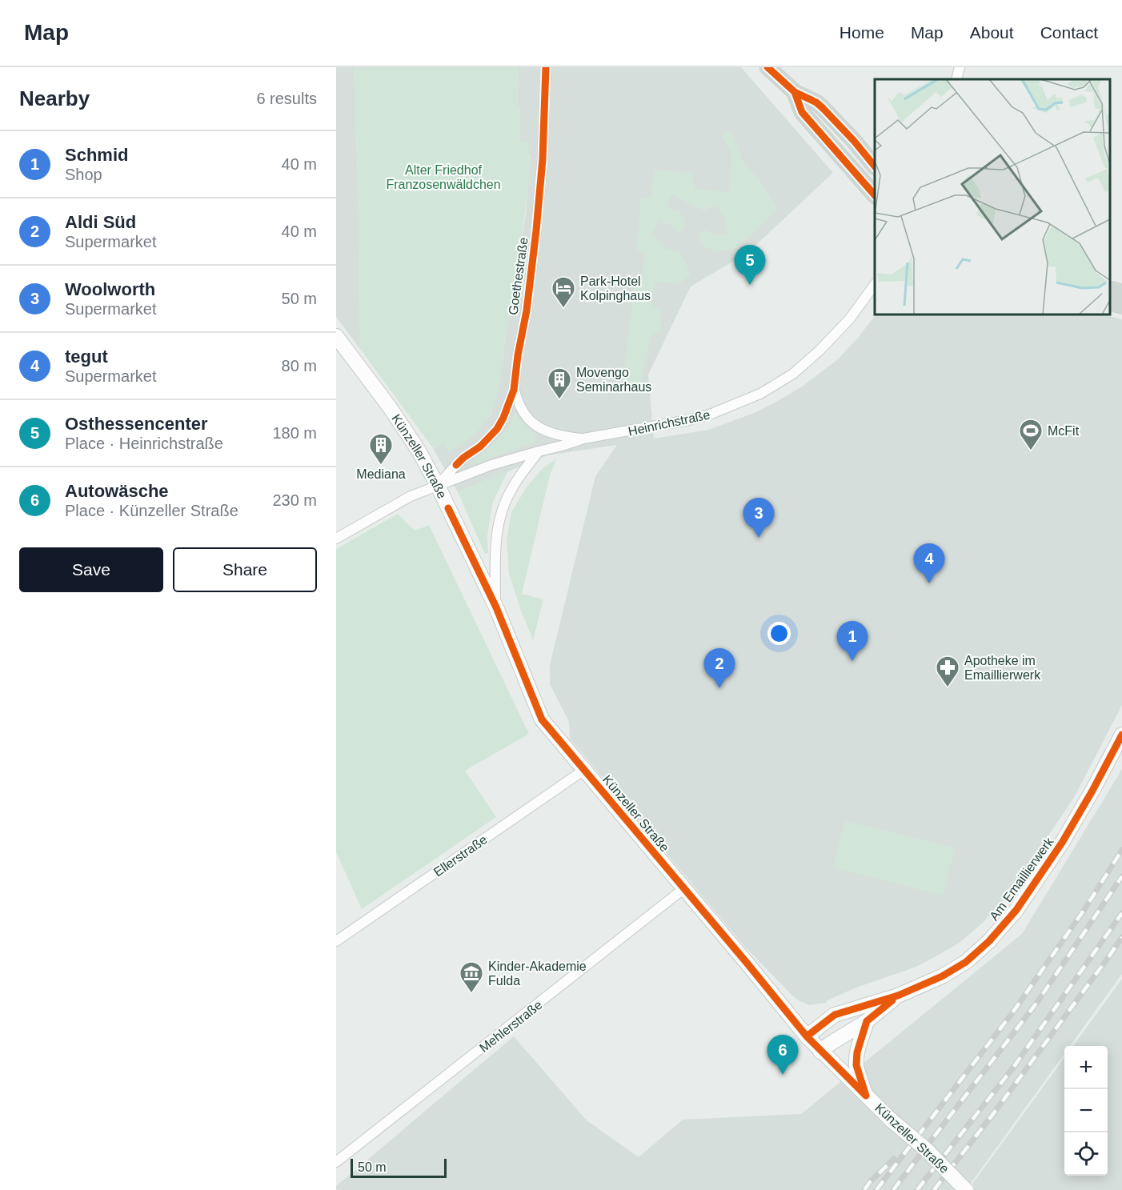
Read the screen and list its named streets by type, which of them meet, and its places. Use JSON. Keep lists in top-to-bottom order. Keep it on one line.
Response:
{"streets":{"main road":["Künzeller Straße","Am Emaillierwerk"],"street":["Goethestraße","Heinrichstraße","Ellerstraße","Mehlerstraße"]},"crossings":[["Goethestraße","Heinrichstraße"],["Goethestraße","Künzeller Straße"],["Heinrichstraße","Künzeller Straße"],["Künzeller Straße","Ellerstraße"],["Künzeller Straße","Am Emaillierwerk"],["Künzeller Straße","Mehlerstraße"]],"parks":["Alter Friedhof Franzosenwäldchen"],"places":{"hotel":["Park-Hotel Kolpinghaus"],"building":["Movengo Seminarhaus","Mediana"],"sports":["McFit"],"pharmacy":["Apotheke im Emaillierwerk"],"museum":["Kinder-Akademie Fulda"]},"scale_bar":"50 m","page":{"header":"Map","nav":["Home","Map","About","Contact"],"heading":["Nearby","6 results"],"list":[{"mark":"1","name":"Schmid","note":"Shop","value":"40 m"},{"mark":"2","name":"Aldi Süd","note":"Supermarket","value":"40 m"},{"mark":"3","name":"Woolworth","note":"Supermarket","value":"50 m"},{"mark":"4","name":"tegut","note":"Supermarket","value":"80 m"},{"mark":"5","name":"Osthessencenter","note":"Place · Heinrichstraße","value":"180 m"},{"mark":"6","name":"Autowäsche","note":"Place · Künzeller Straße","value":"230 m"}],"pins":["5","3","4","1","2","6"],"buttons":["Save","Share"],"map_buttons":["+","−"],"scale":"50 m"}}
